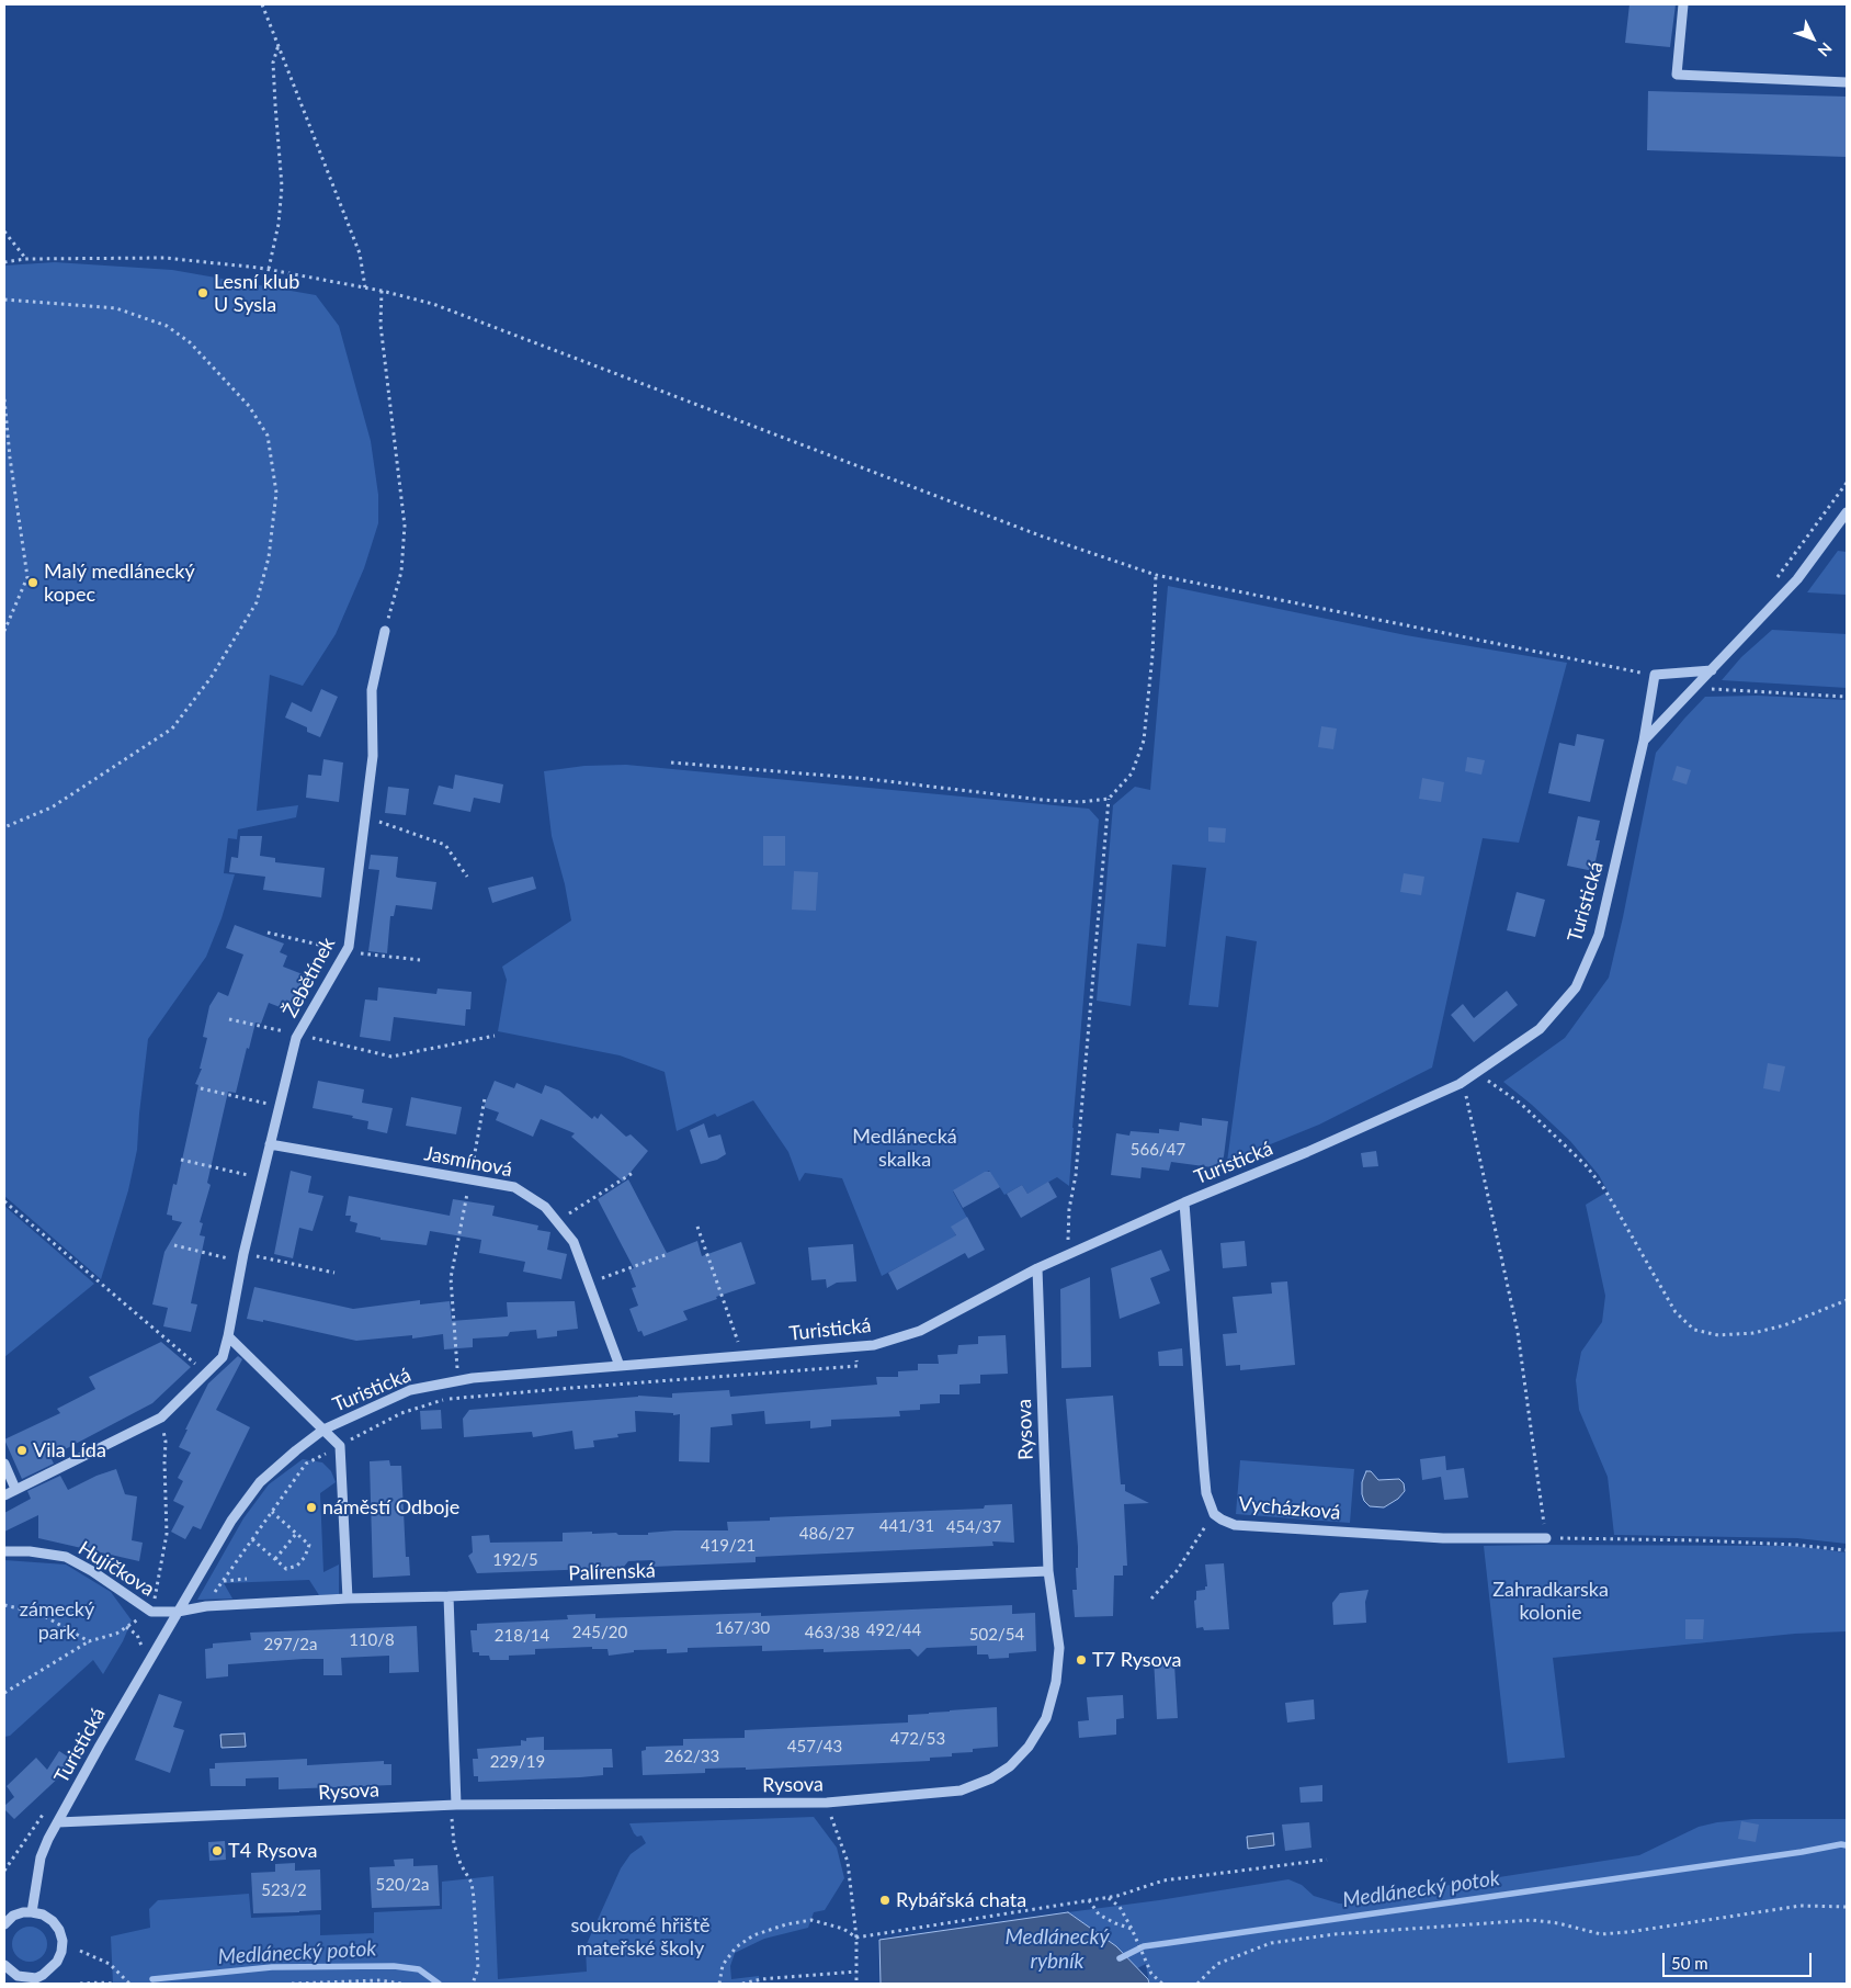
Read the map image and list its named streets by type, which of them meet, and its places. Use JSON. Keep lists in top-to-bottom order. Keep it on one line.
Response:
{"streets":{"street":["Turistická","Žebětínek","Jasmínová","Rysova","Vycházková","Hujíčkova","Palírenská"]},"crossings":[["Turistická","Jasmínová"],["Turistická","Rysova"],["Turistická","Vycházková"],["Turistická","Hujíčkova"],["Turistická","Palírenská"],["Žebětínek","Jasmínová"],["Rysova","Palírenská"],["Hujíčkova","Palírenská"]],"water":["Medlánecký potok","Medlánecký rybník"],"parks":["Medlánecká skalka","Zahradkarska kolonie","zámecký park","soukromé hřiště mateřské školy"],"places":["Lesní klub U Sysla","Malý medlánecký kopec","Vila Lída","náměstí Odboje","T7 Rysova","T4 Rysova","Rybářská chata"],"house_numbers":["566/47","441/31","454/37","486/27","419/21","192/5","167/30","492/44","245/20","463/38","502/54","218/14","110/8","297/2a","472/53","457/43","262/33","229/19","520/2a","523/2"],"scale_bar":"50 m","north":"bottom right"}
